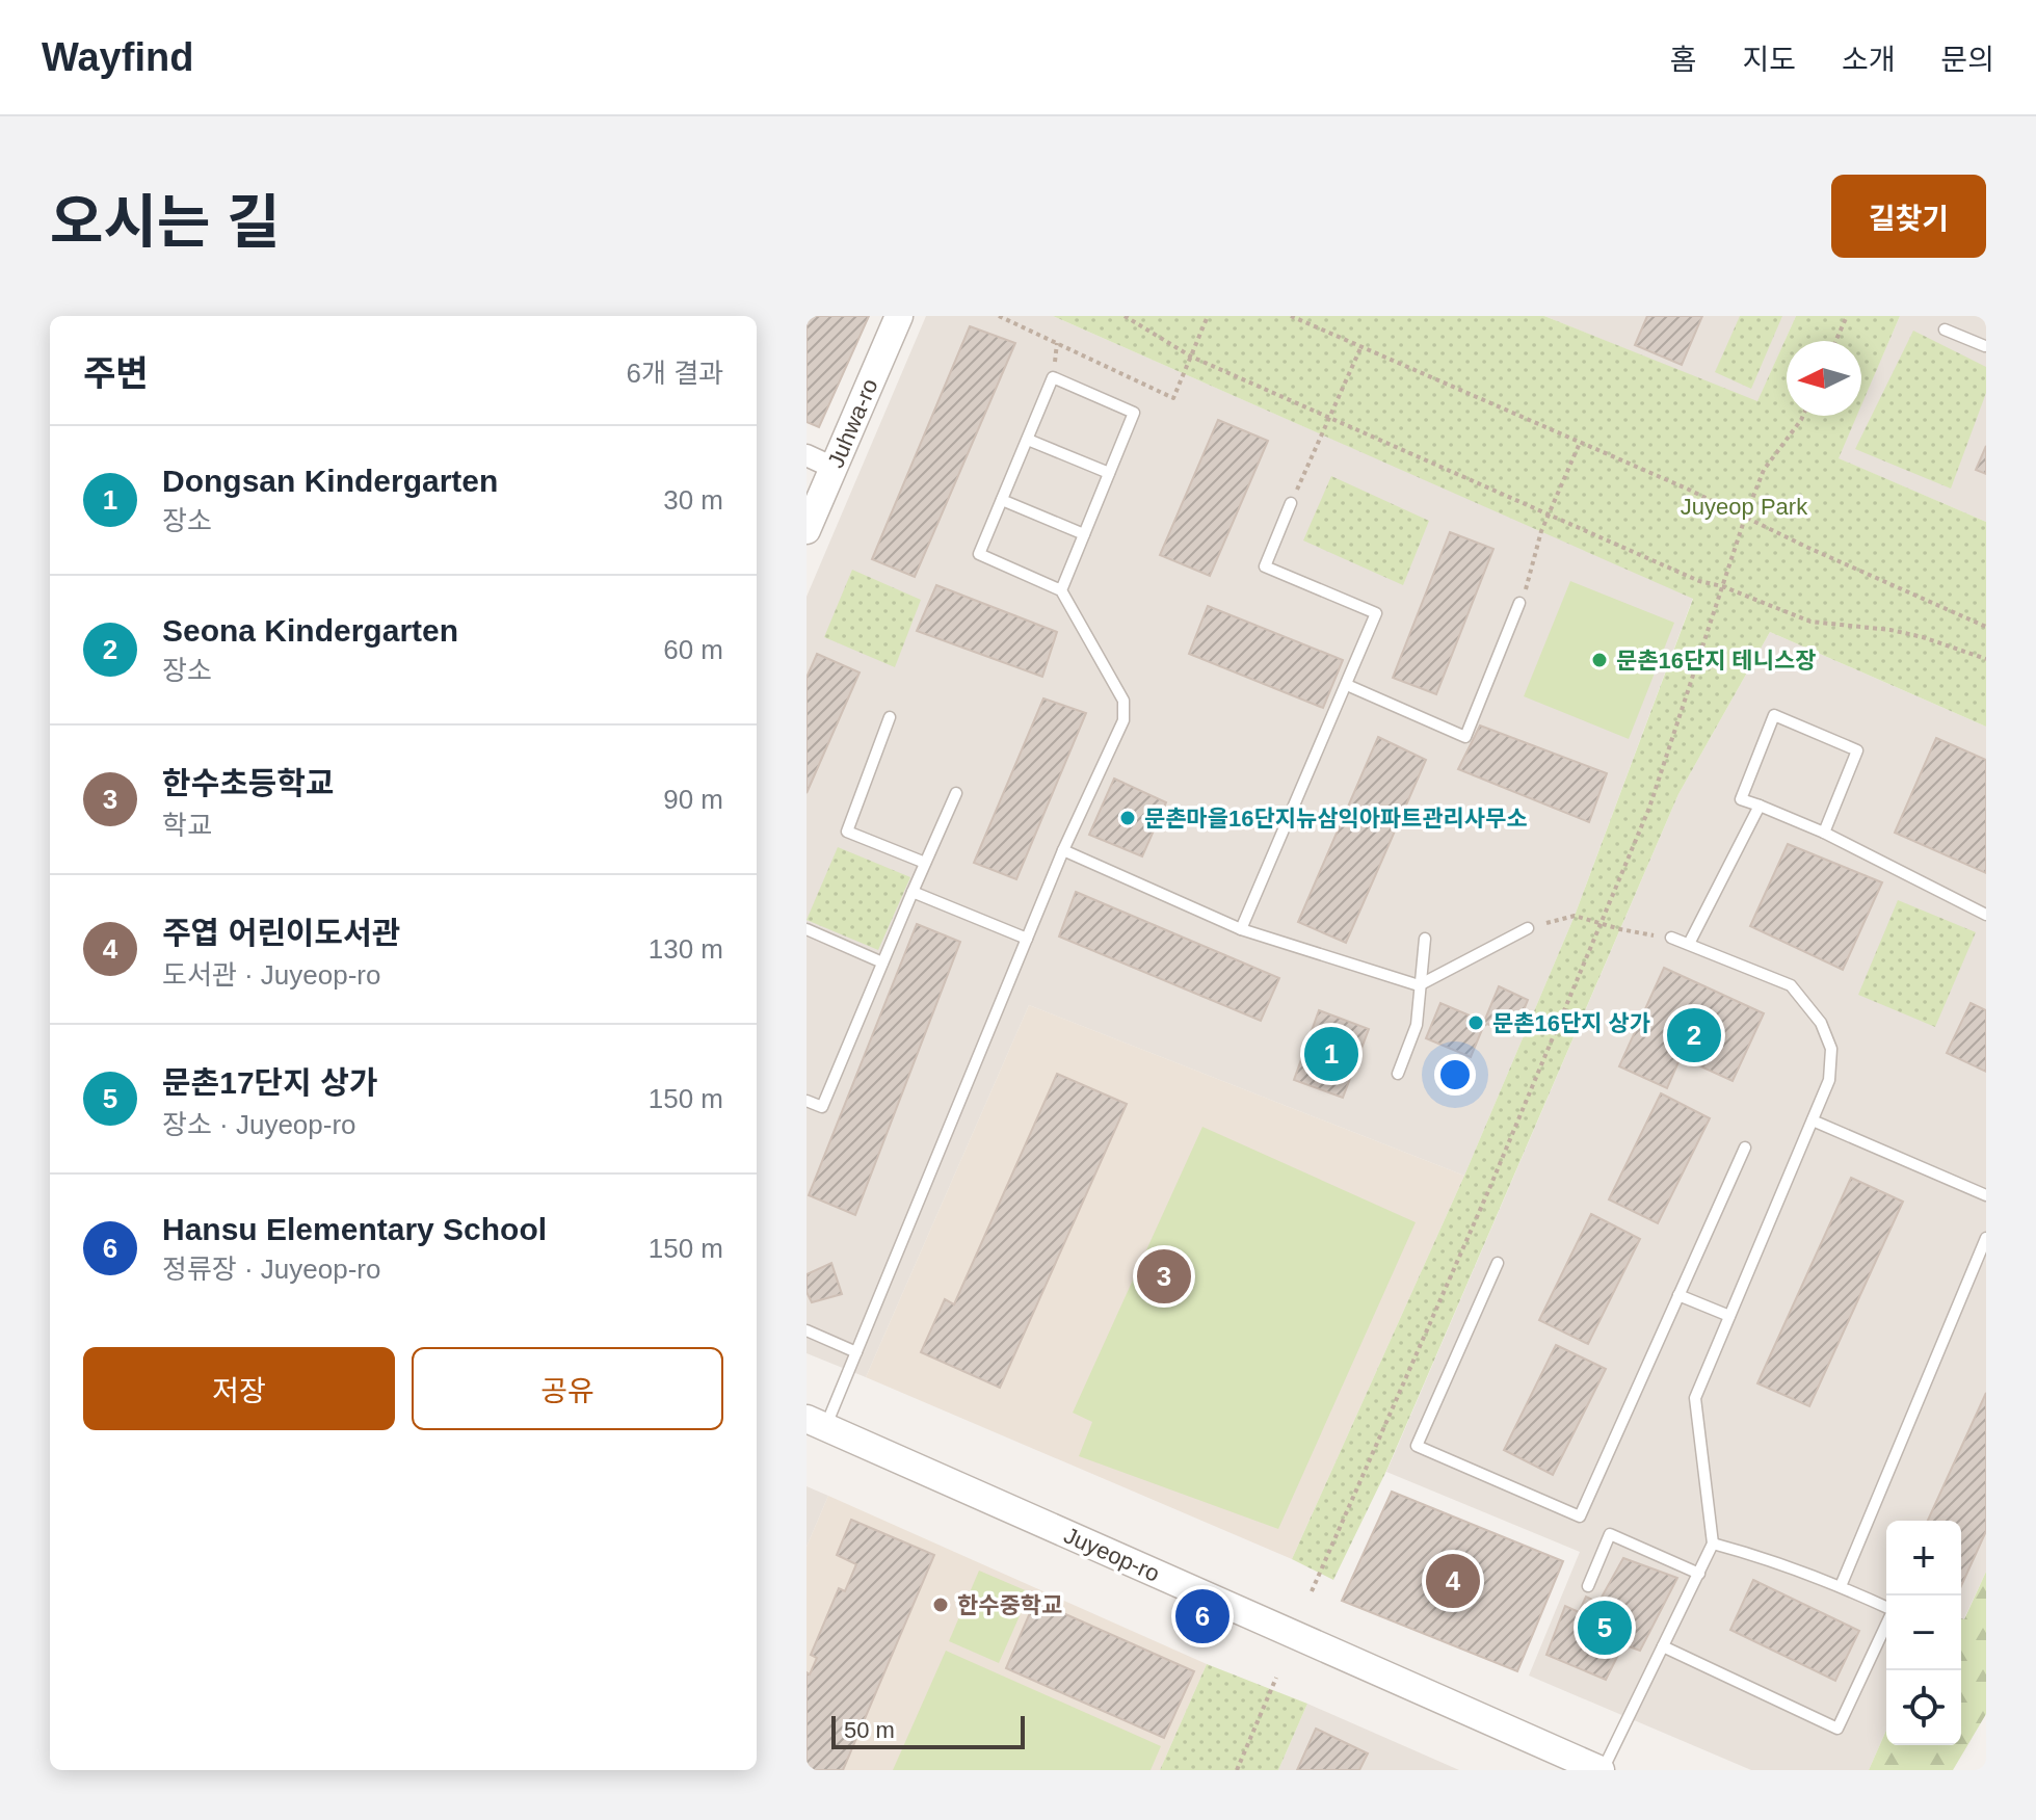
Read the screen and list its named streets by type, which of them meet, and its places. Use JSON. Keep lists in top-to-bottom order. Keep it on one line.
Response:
{"streets":{"street":["Juhwa-ro","Juyeop-ro"]},"parks":["Juyeop Park"],"places":["문촌16단지 테니스장","문촌마을16단지뉴삼익아파트관리사무소","문촌16단지 상가","한수중학교"],"scale_bar":"50 m","north":"left","page":{"header":"Wayfind","nav":["홈","지도","소개","문의"],"title":"오시는 길","buttons":["길찾기",["저장","공유"]],"heading":["주변","6개 결과"],"list":[{"mark":"1","name":"Dongsan Kindergarten","note":"장소","value":"30 m"},{"mark":"2","name":"Seona Kindergarten","note":"장소","value":"60 m"},{"mark":"3","name":"한수초등학교","note":"학교","value":"90 m"},{"mark":"4","name":"주엽 어린이도서관","note":"도서관 · Juyeop-ro","value":"130 m"},{"mark":"5","name":"문촌17단지 상가","note":"장소 · Juyeop-ro","value":"150 m"},{"mark":"6","name":"Hansu Elementary School","note":"정류장 · Juyeop-ro","value":"150 m"}],"pins":["2","1","3","4","6","5"],"map_buttons":["+","−"],"scale":"50 m"}}
